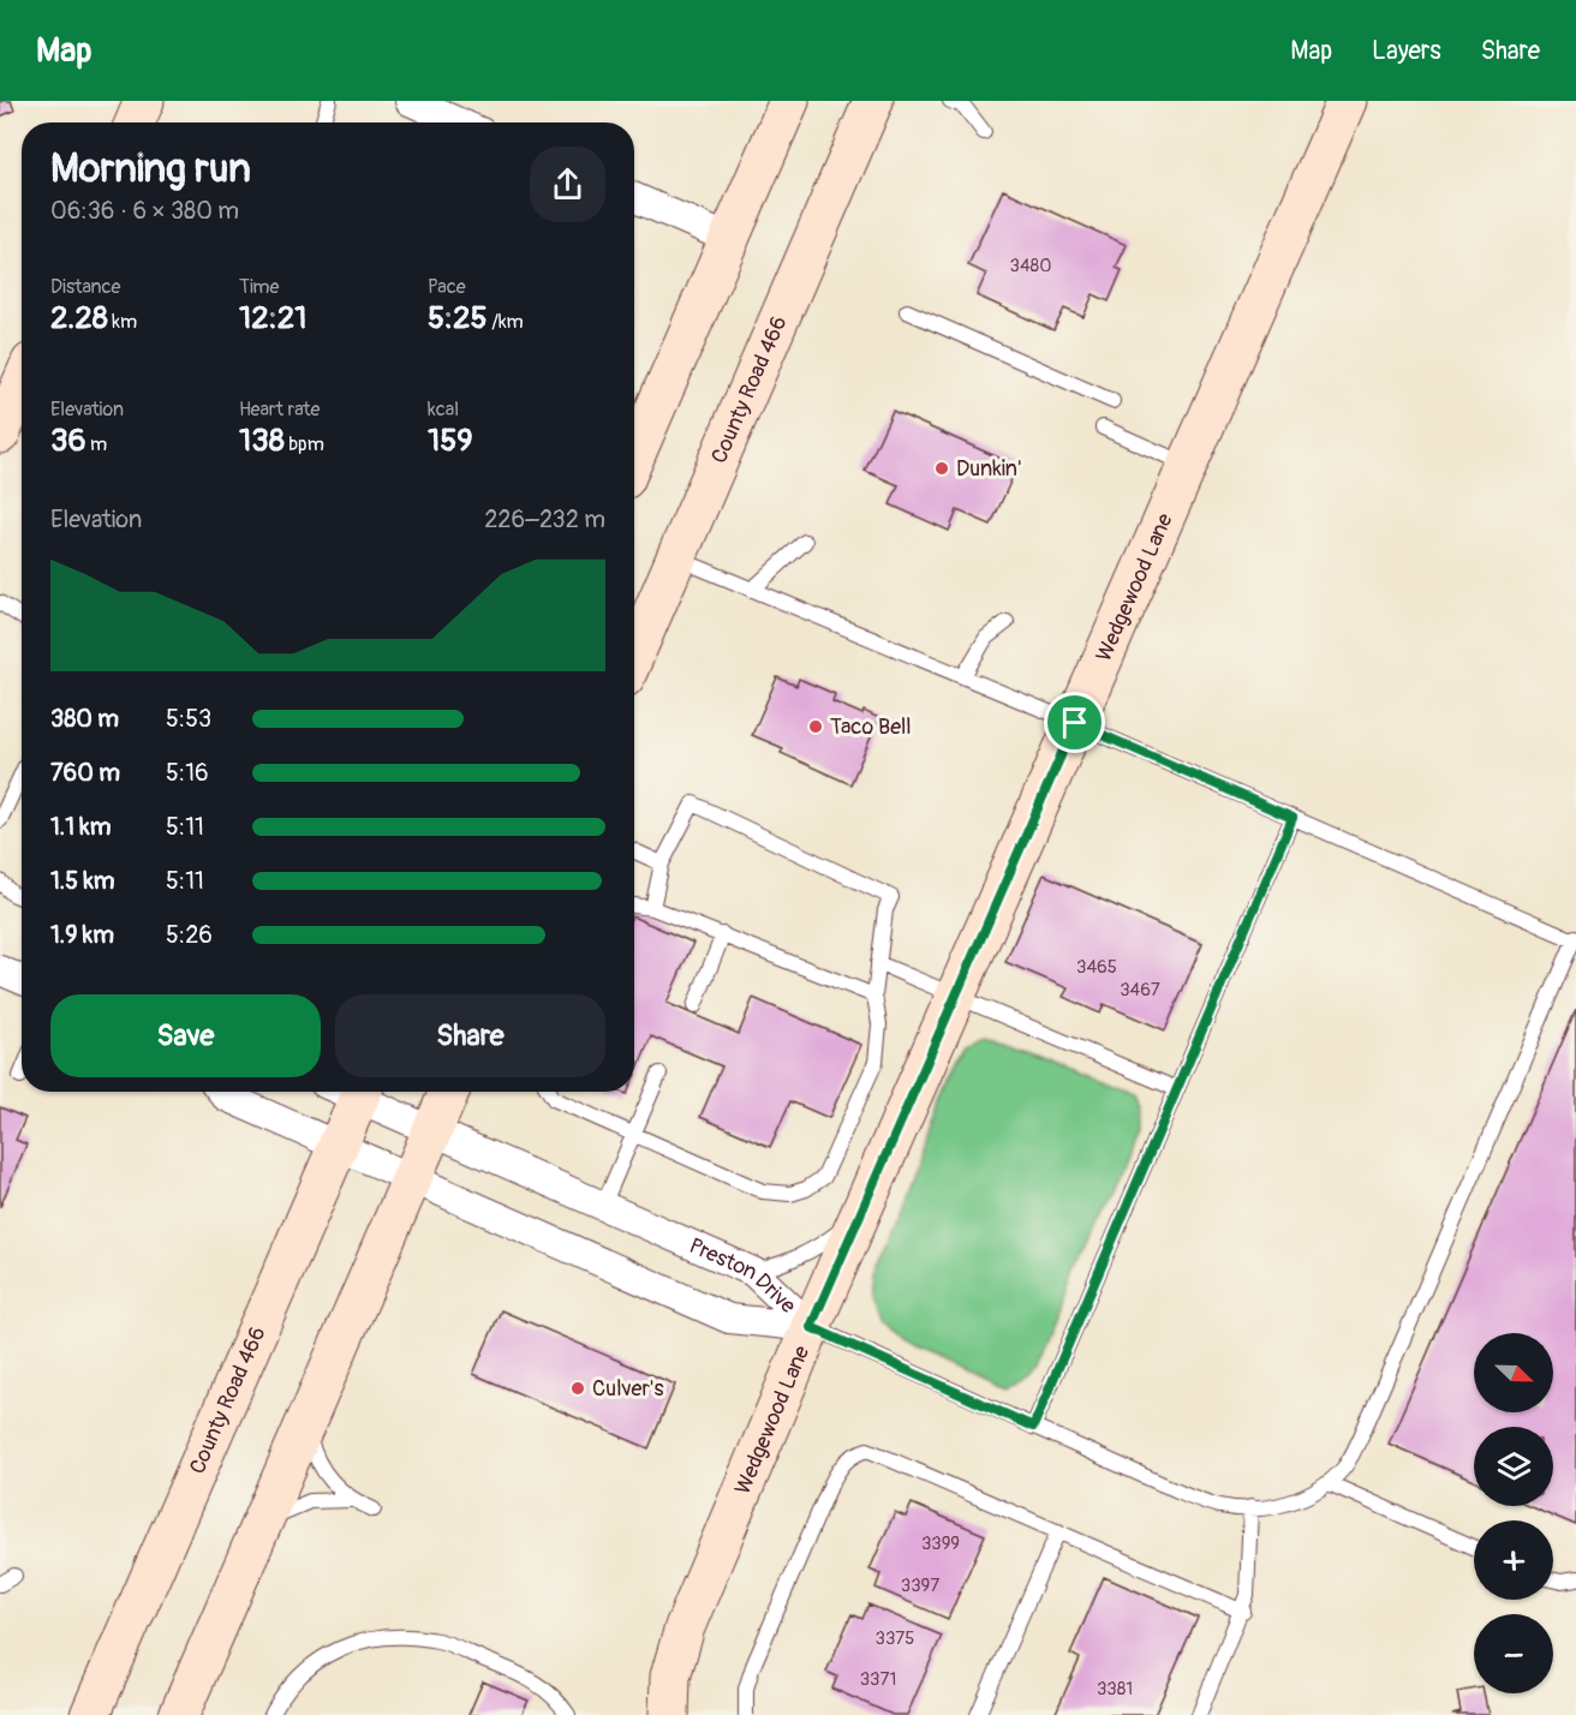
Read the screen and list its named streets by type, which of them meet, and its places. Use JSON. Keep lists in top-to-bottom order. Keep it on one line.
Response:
{"streets":{"main road":["County Road 466","Wedgewood Lane"],"street":["Preston Drive"]},"crossings":[["County Road 466","Preston Drive"],["Wedgewood Lane","Preston Drive"]],"places":["Dunkin'","Taco Bell","Culver's"],"house_numbers":["3480","3465","3467","3399","3397","3375","3371","3381"],"north":"bottom right","page":{"header":"Map","nav":["Map","Layers","Share"],"heading":["Morning run","06:36 · 6 × 380 m"],"stats":[["Distance","2.28 km"],["Time","12:21"],["Pace","5:25 /km"],["Elevation","36 m"],["Heart rate","138 bpm"],["kcal","159"]],"chart":["Elevation","226–232 m"],"list":[{"name":"380 m","note":"5:53"},{"name":"760 m","note":"5:16"},{"name":"1.1 km","note":"5:11"},{"name":"1.5 km","note":"5:11"},{"name":"1.9 km","note":"5:26"}],"buttons":["Save","Share"],"map_buttons":["+","−"]}}
